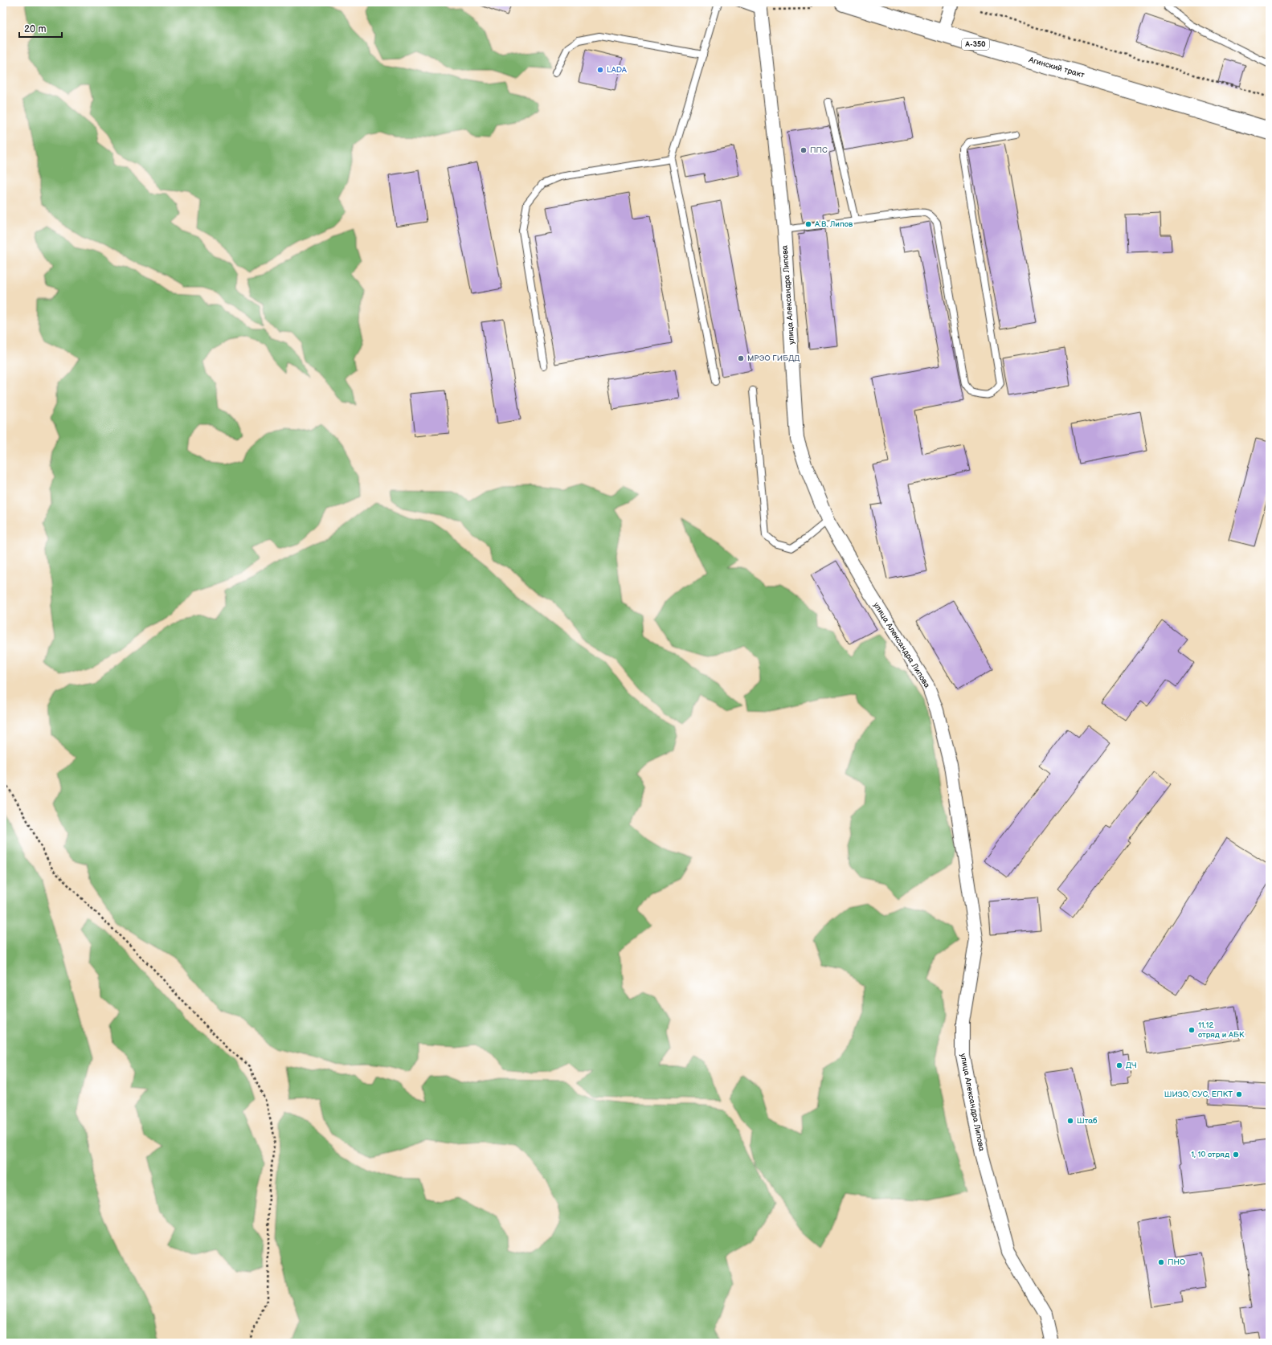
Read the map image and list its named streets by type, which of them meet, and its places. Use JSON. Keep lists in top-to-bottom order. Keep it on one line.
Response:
{"streets":{"highway":["А-350","Агинский тракт"],"street":["улица Александра Липова"]},"places":["LADA","ППС","А.В. Липов","МРЭО ГИБДД","11,12 отряд и АБК","ДЧ","ШИЗО, СУС, ЕПКТ","Штаб","1, 10 отряд","ПНО"],"scale_bar":"20 m"}
